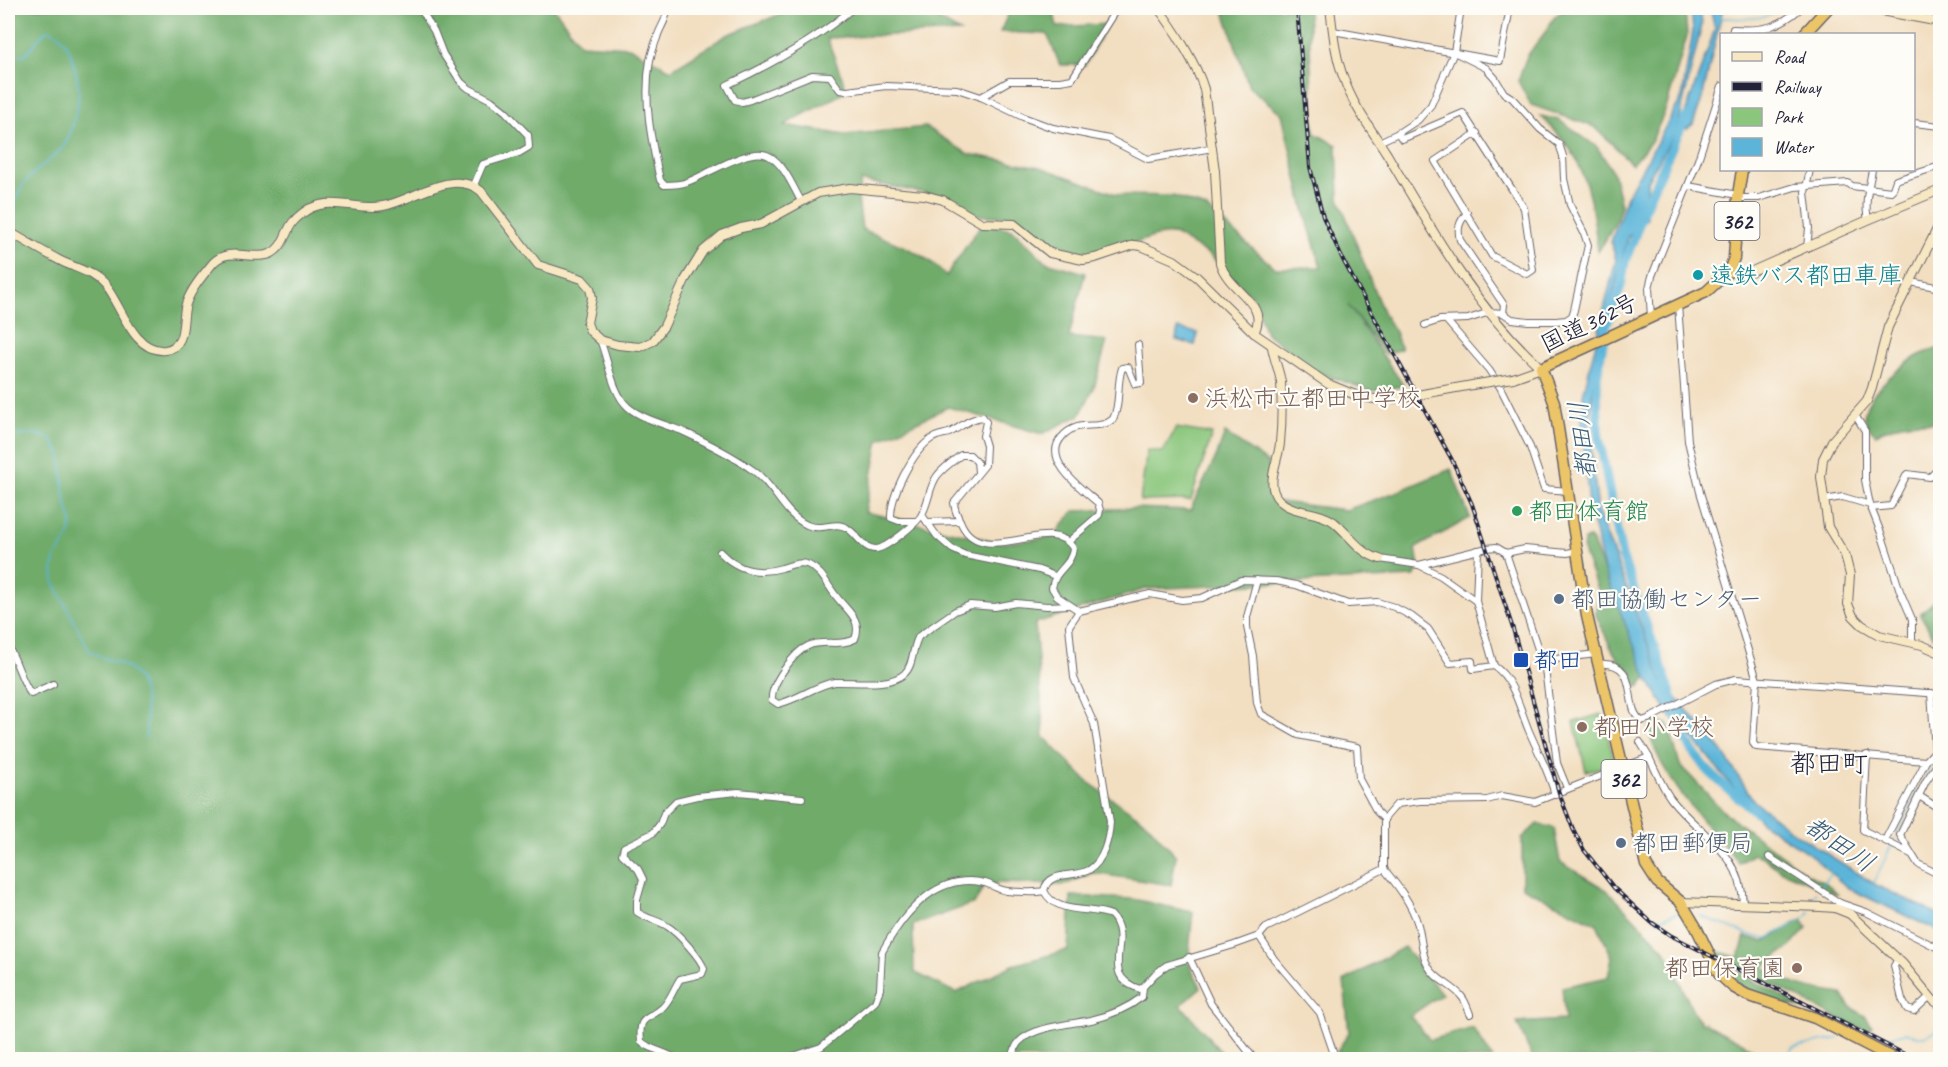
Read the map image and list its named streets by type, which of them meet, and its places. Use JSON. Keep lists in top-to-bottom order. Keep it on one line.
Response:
{"streets":{"highway":["362","国道362号"]},"crossings":[["362","国道362号"]],"districts":["都田町"],"water":["都田川"],"places":{"other":["遠鉄バス都田車庫","浜松市立都田中学校","都田体育館","都田協働センター","都田小学校","都田郵便局","都田保育園"],"transit":["都田"]},"legend":["Road","Railway","Park","Water"]}
